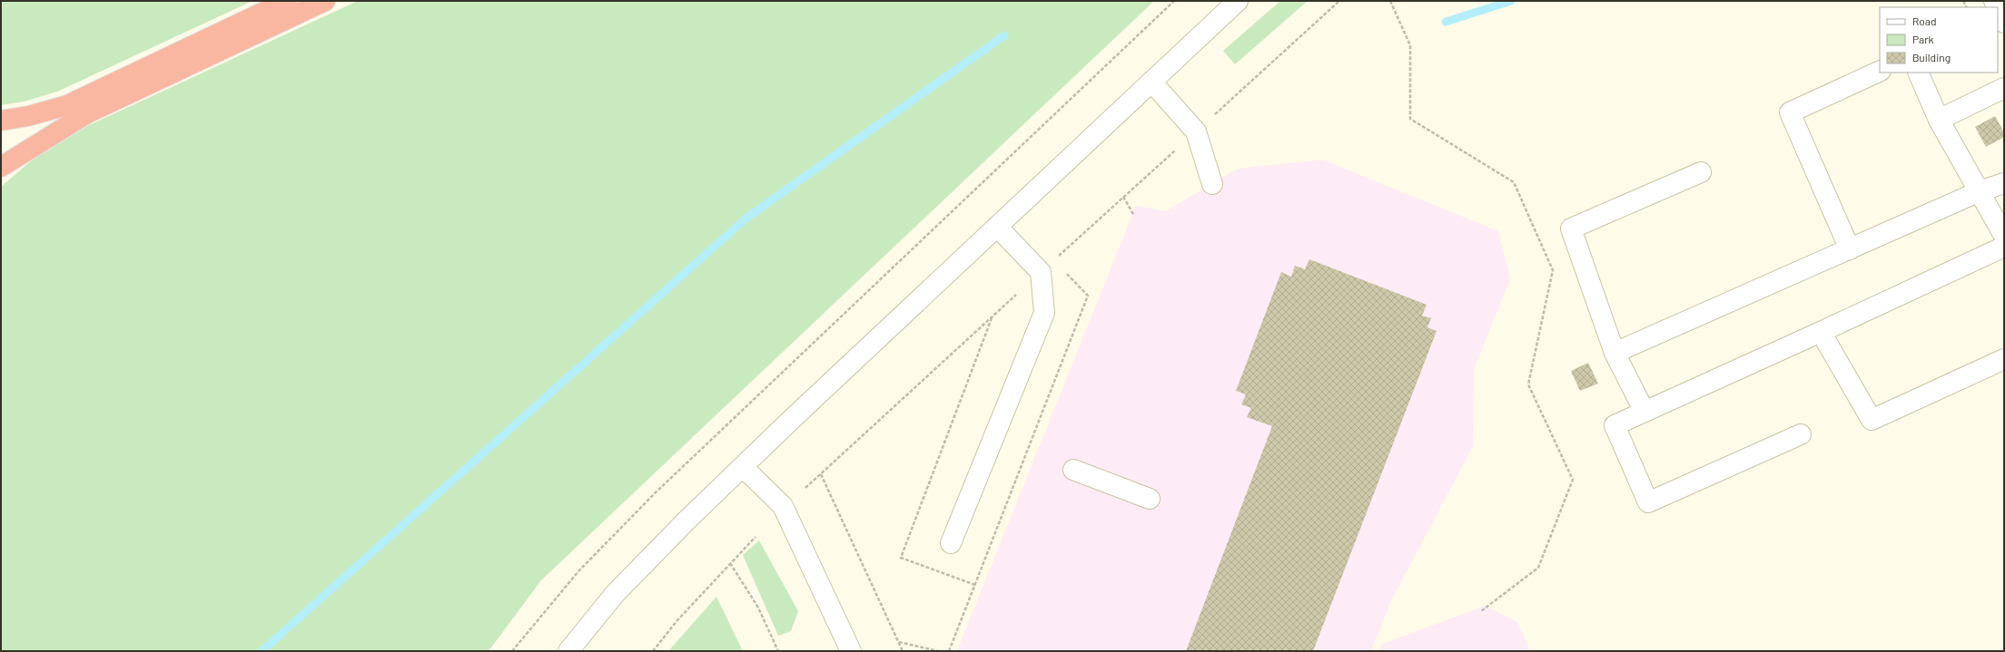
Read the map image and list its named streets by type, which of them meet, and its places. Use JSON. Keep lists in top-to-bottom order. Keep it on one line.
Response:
{"legend":["Road","Park","Building"]}
